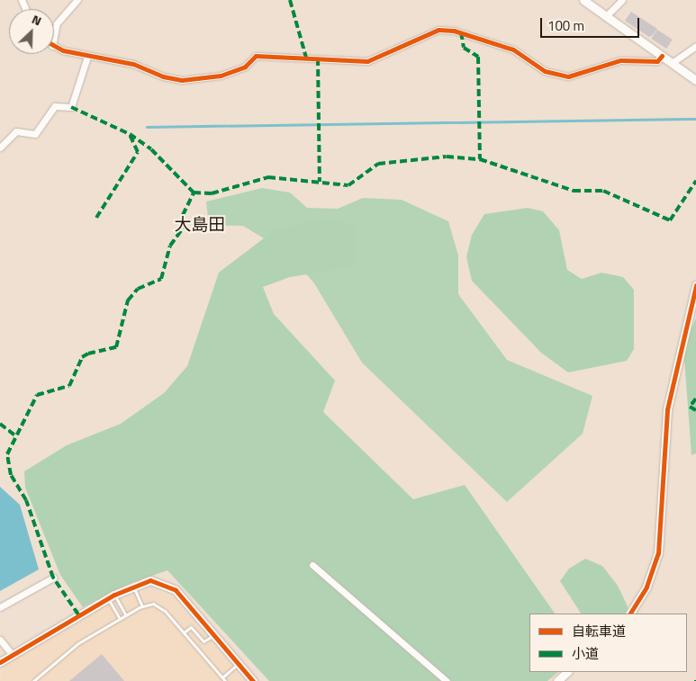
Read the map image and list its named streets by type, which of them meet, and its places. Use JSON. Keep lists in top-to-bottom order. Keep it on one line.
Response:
{"districts":["大島田"],"legend":["自転車道","小道"],"scale_bar":"100 m","north":"top right"}
